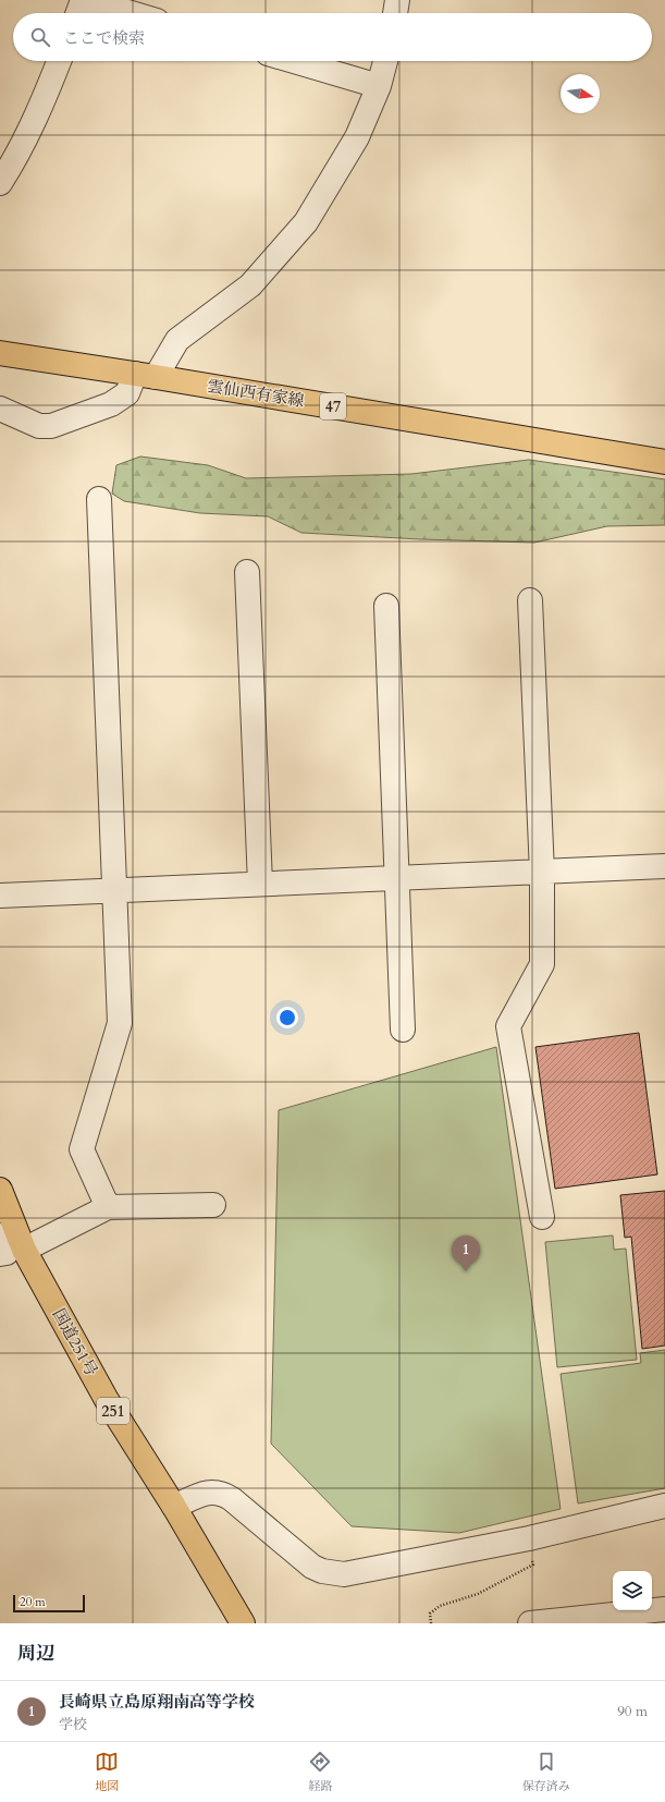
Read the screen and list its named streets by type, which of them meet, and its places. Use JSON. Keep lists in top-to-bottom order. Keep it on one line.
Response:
{"streets":{"main road":["雲仙西有家線","47","国道251号","251"]},"scale_bar":"20 m","north":"right","page":{"search":"ここで検索","pins":"1","scale":"20 m","heading":"周辺","list":[{"mark":"1","name":"長崎県立島原翔南高等学校","note":"学校","value":"90 m"}],"nav":["地図","経路","保存済み"]}}
